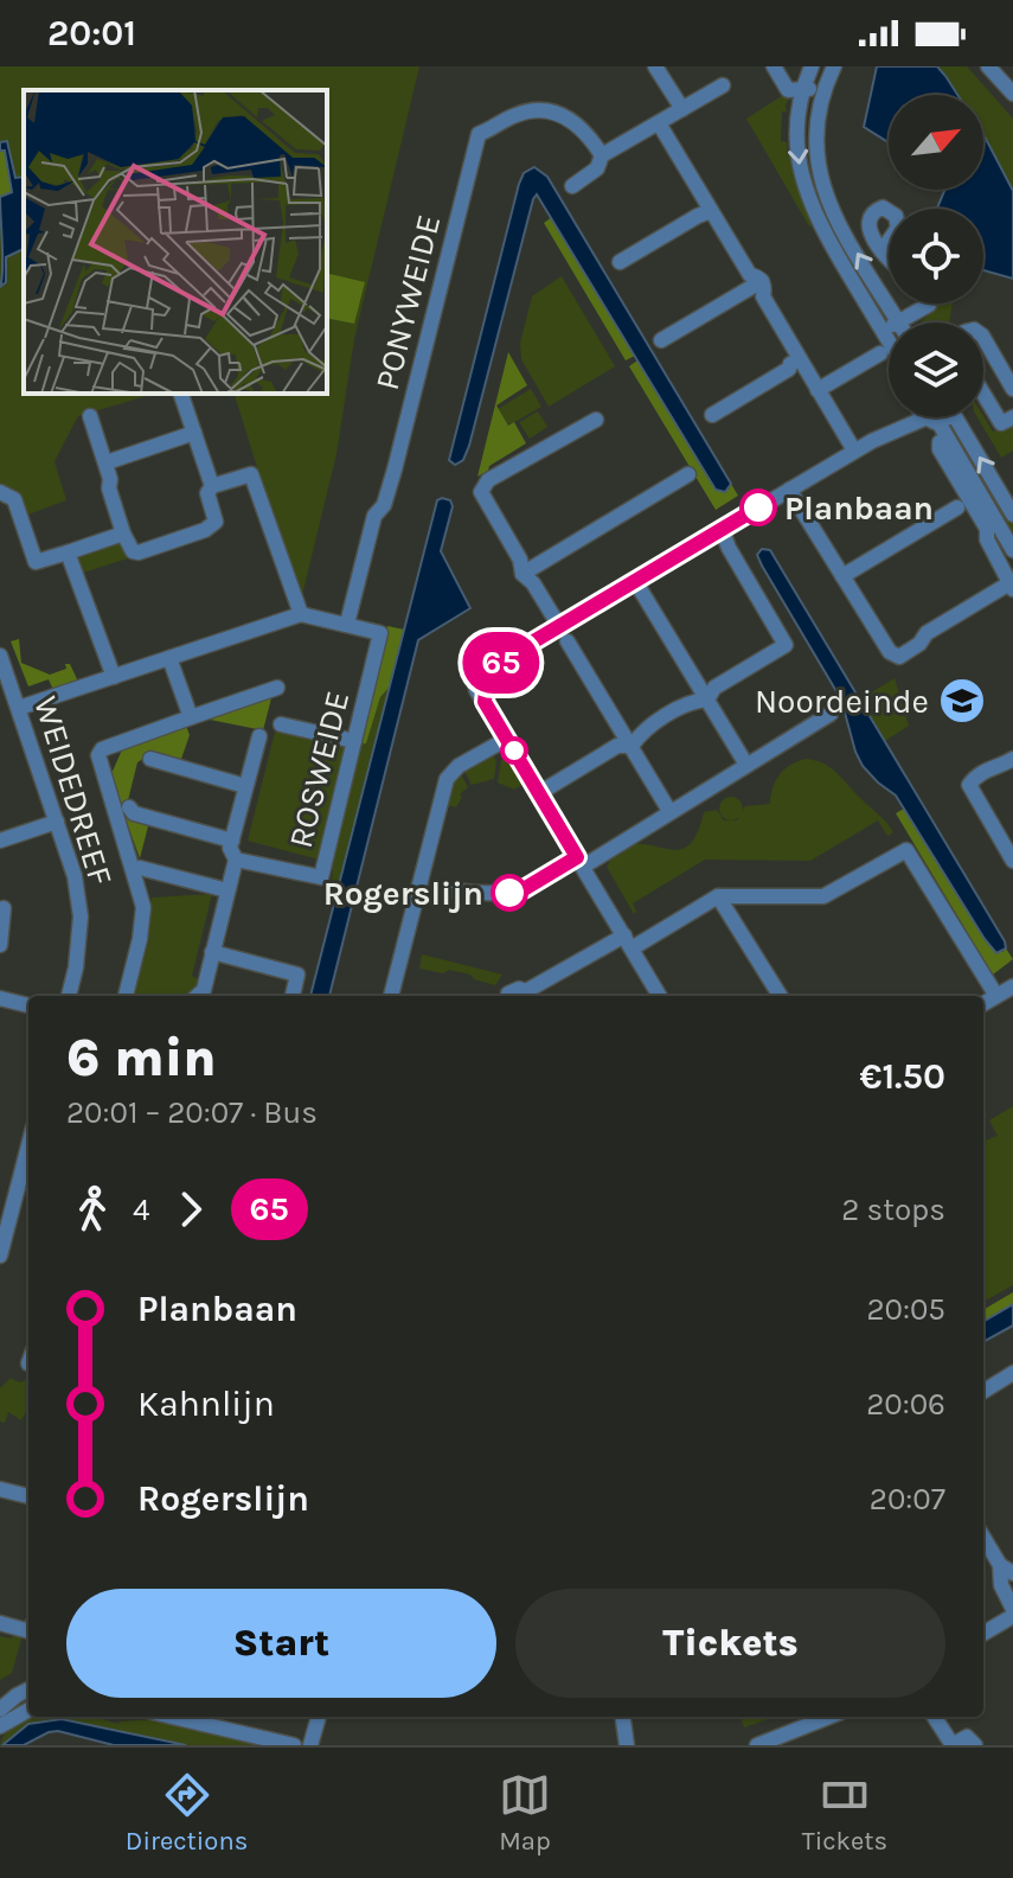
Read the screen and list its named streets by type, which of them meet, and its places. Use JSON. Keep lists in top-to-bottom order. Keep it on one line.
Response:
{"streets":{"street":["PONYWEIDE","ROSWEIDE","WEIDEDREEF"]},"crossings":[["PONYWEIDE","ROSWEIDE"]],"places":{"other":["Planbaan","Rogerslijn"],"school or university":["Noordeinde"]},"lines":["bus line 65"],"north":"top right","page":{"status":"20:01","on_map":"65","heading":["6 min","20:01 – 20:07 · Bus","€1.50"],"legs":["4","65","2 stops"],"list":[{"name":"Planbaan","value":"20:05"},{"name":"Kahnlijn","value":"20:06"},{"name":"Rogerslijn","value":"20:07"}],"buttons":["Start","Tickets"],"tabs":["Directions","Map","Tickets"]}}
